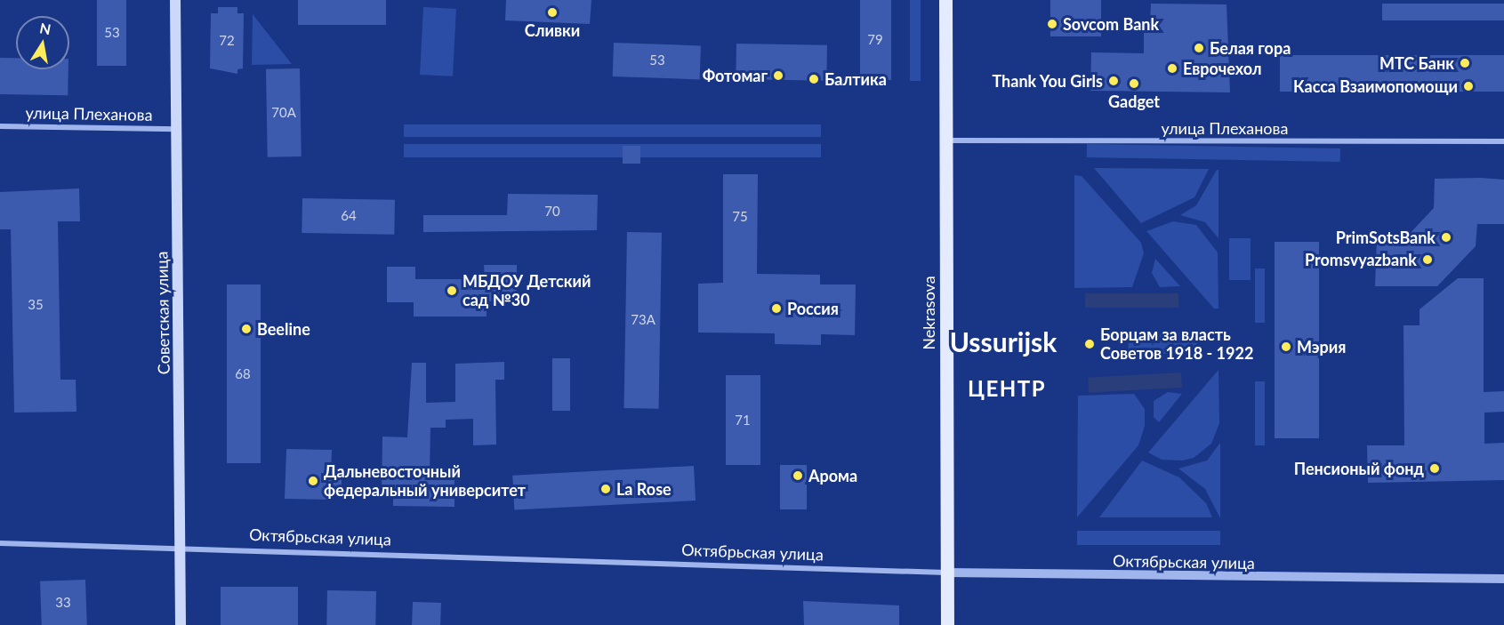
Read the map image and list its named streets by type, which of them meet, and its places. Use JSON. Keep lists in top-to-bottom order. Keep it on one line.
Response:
{"streets":{"main road":["Советская улица","Nekrasova"],"street":["улица Плеханова","Октябрьская улица"]},"crossings":[["улица Плеханова","Советская улица"],["улица Плеханова","Nekrasova"],["Советская улица","Октябрьская улица"],["Nekrasova","Октябрьская улица"]],"districts":["Ussurijsk","ЦЕНТР"],"places":["Сливки","Sovcom Bank","Белая гора","МТС Банк","Еврочехол","Фотомаг","Балтика","Thank You Girls","Gadget","Касса Взаимопомощи","PrimSotsBank","Promsvyazbank","МБДОУ Детский сад №30","Россия","Beeline","Борцам за власть Советов 1918 - 1922","Мэрия","Пенсионый фонд","Арома","Дальневосточный федеральный университет","La Rose"],"house_numbers":["53","79","72","53","70А","70","64","75","35","73А","68","71","33"],"north":"top"}
